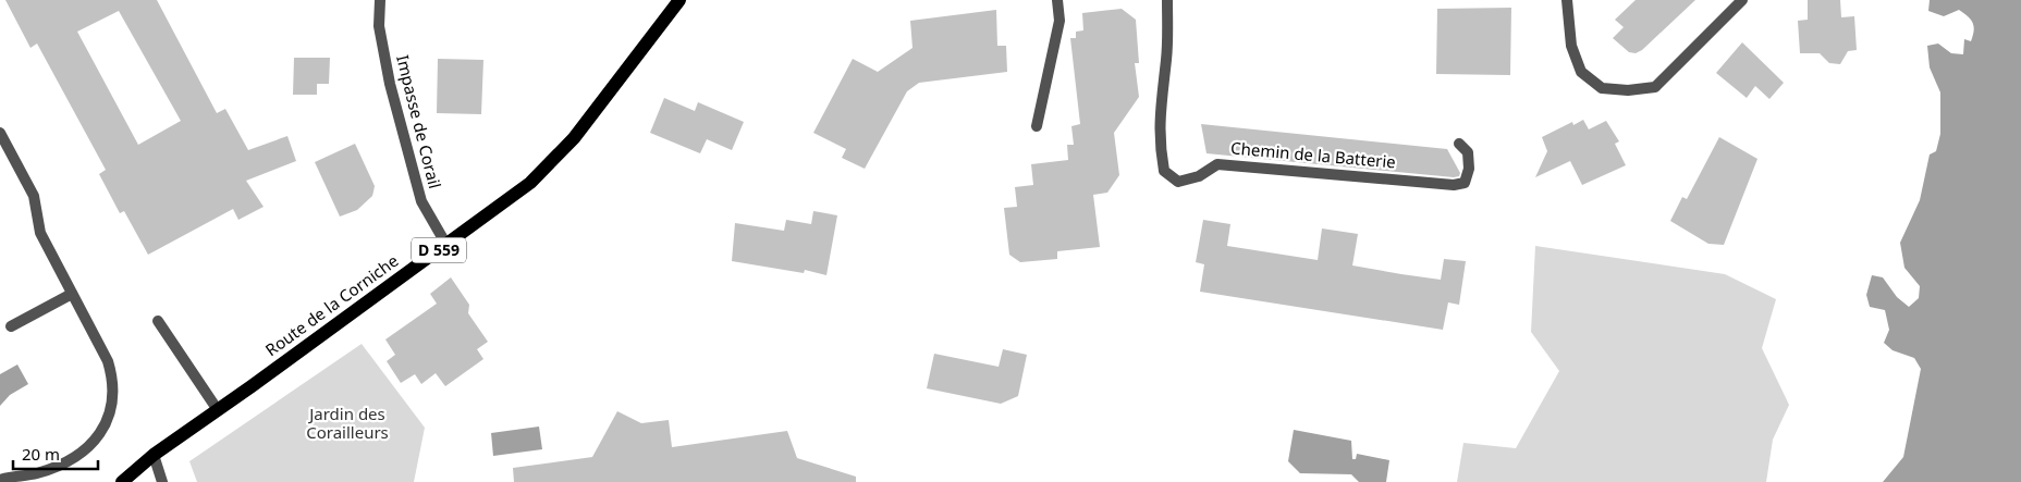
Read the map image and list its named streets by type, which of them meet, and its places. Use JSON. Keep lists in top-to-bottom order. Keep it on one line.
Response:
{"streets":{"main road":["D 559","Route de la Corniche"],"street":["Impasse de Corail","Chemin de la Batterie"]},"crossings":[["Impasse de Corail","Route de la Corniche"]],"parks":["Jardin des Corailleurs"],"scale_bar":"20 m"}
